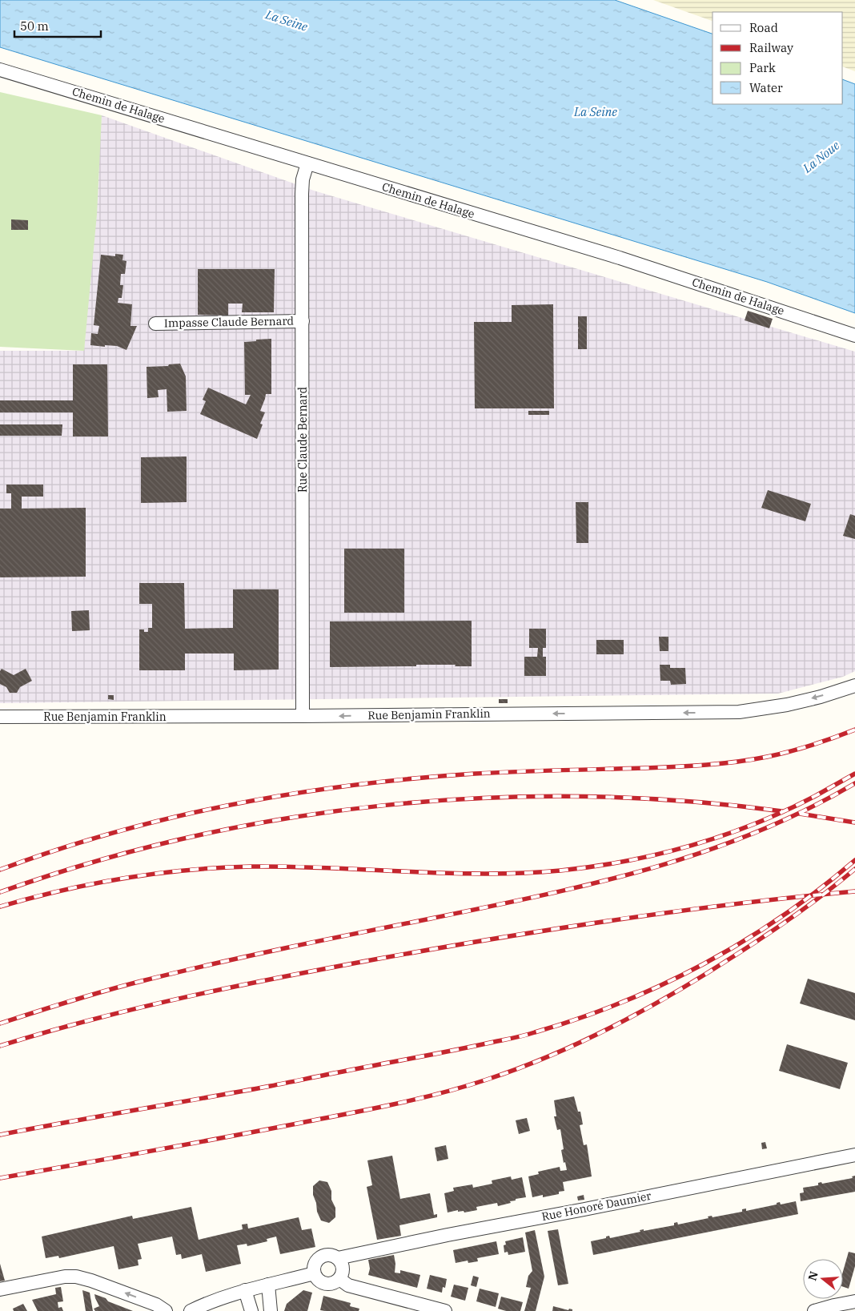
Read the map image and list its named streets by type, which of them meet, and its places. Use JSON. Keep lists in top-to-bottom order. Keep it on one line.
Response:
{"streets":{"street":["Chemin de Halage","Impasse Claude Bernard","Rue Claude Bernard","Rue Benjamin Franklin","Rue Honoré Daumier"]},"crossings":[["Chemin de Halage","Rue Claude Bernard"],["Impasse Claude Bernard","Rue Claude Bernard"],["Rue Claude Bernard","Rue Benjamin Franklin"]],"one_way":["Rue Benjamin Franklin"],"water":["La Seine","La Noue"],"legend":["Road","Railway","Park","Water"],"scale_bar":"50 m","north":"left"}
